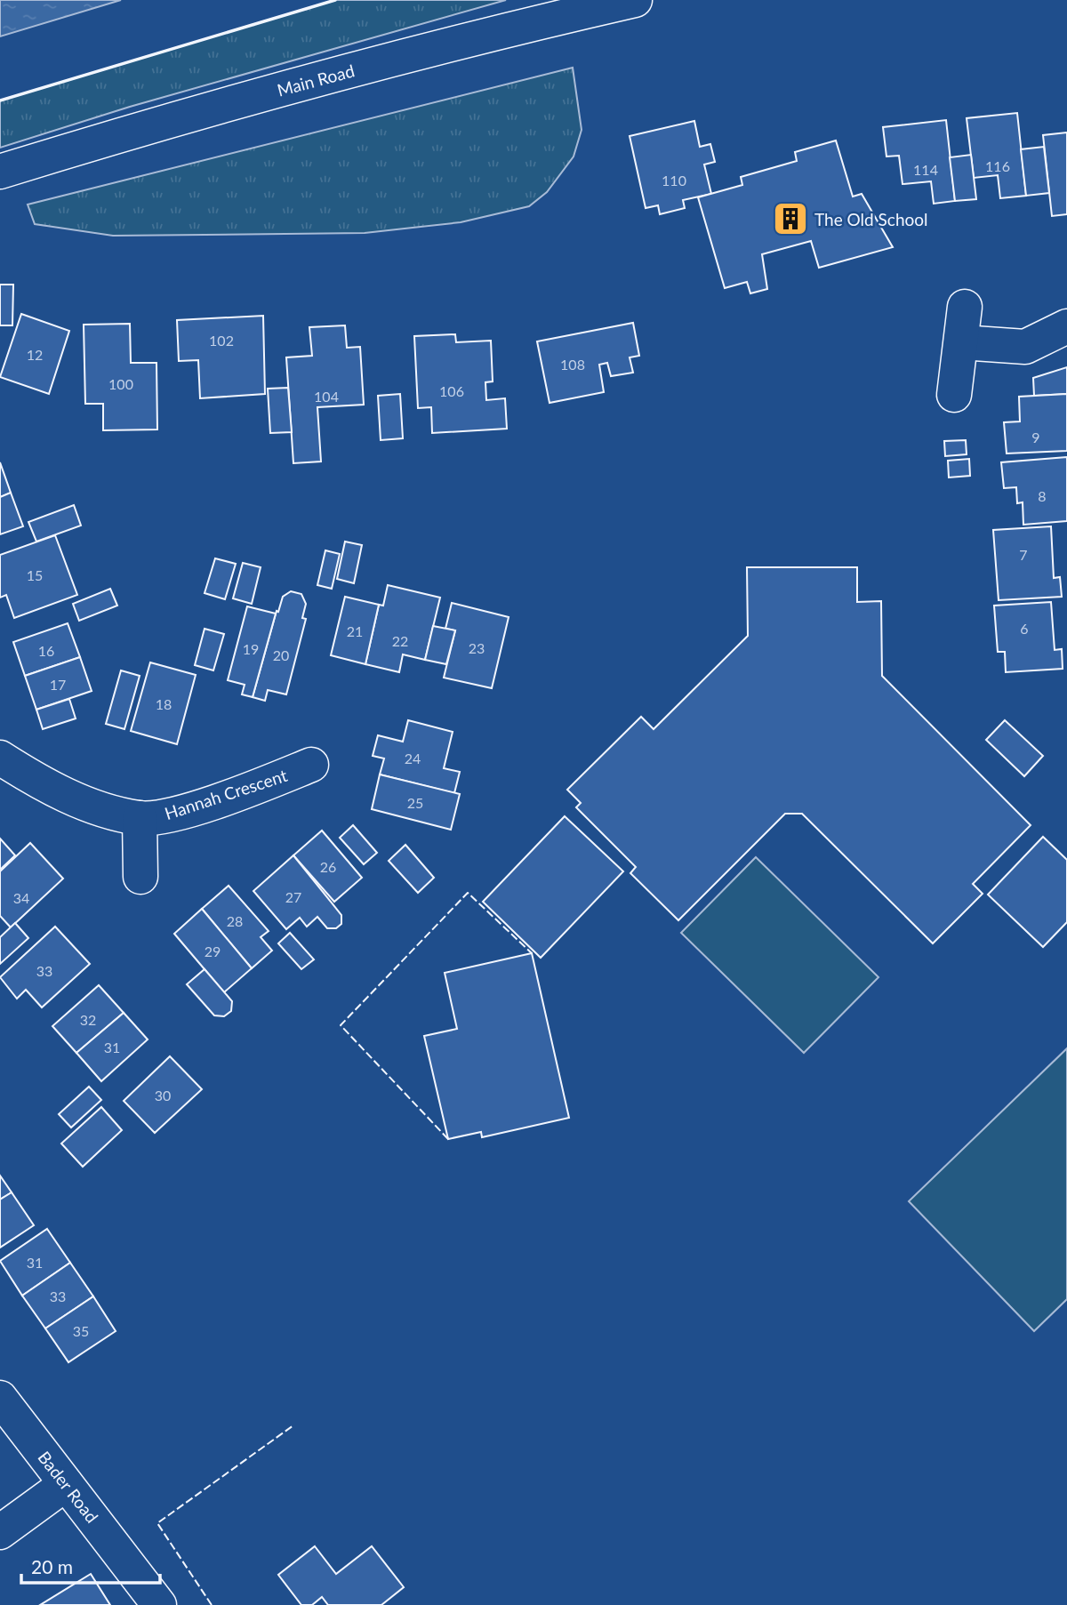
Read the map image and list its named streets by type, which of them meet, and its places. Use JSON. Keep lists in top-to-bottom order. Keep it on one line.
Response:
{"streets":{"street":["Main Road","Hannah Crescent","Bader Road"]},"places":{"building":["The Old School"]},"house_numbers":["116","114","110","102","12","108","100","106","104","9","8","7","15","6","21","22","23","19","16","20","17","18","24","25","26","27","34","28","29","33","32","31","30","31","33","35"],"scale_bar":"20 m"}
